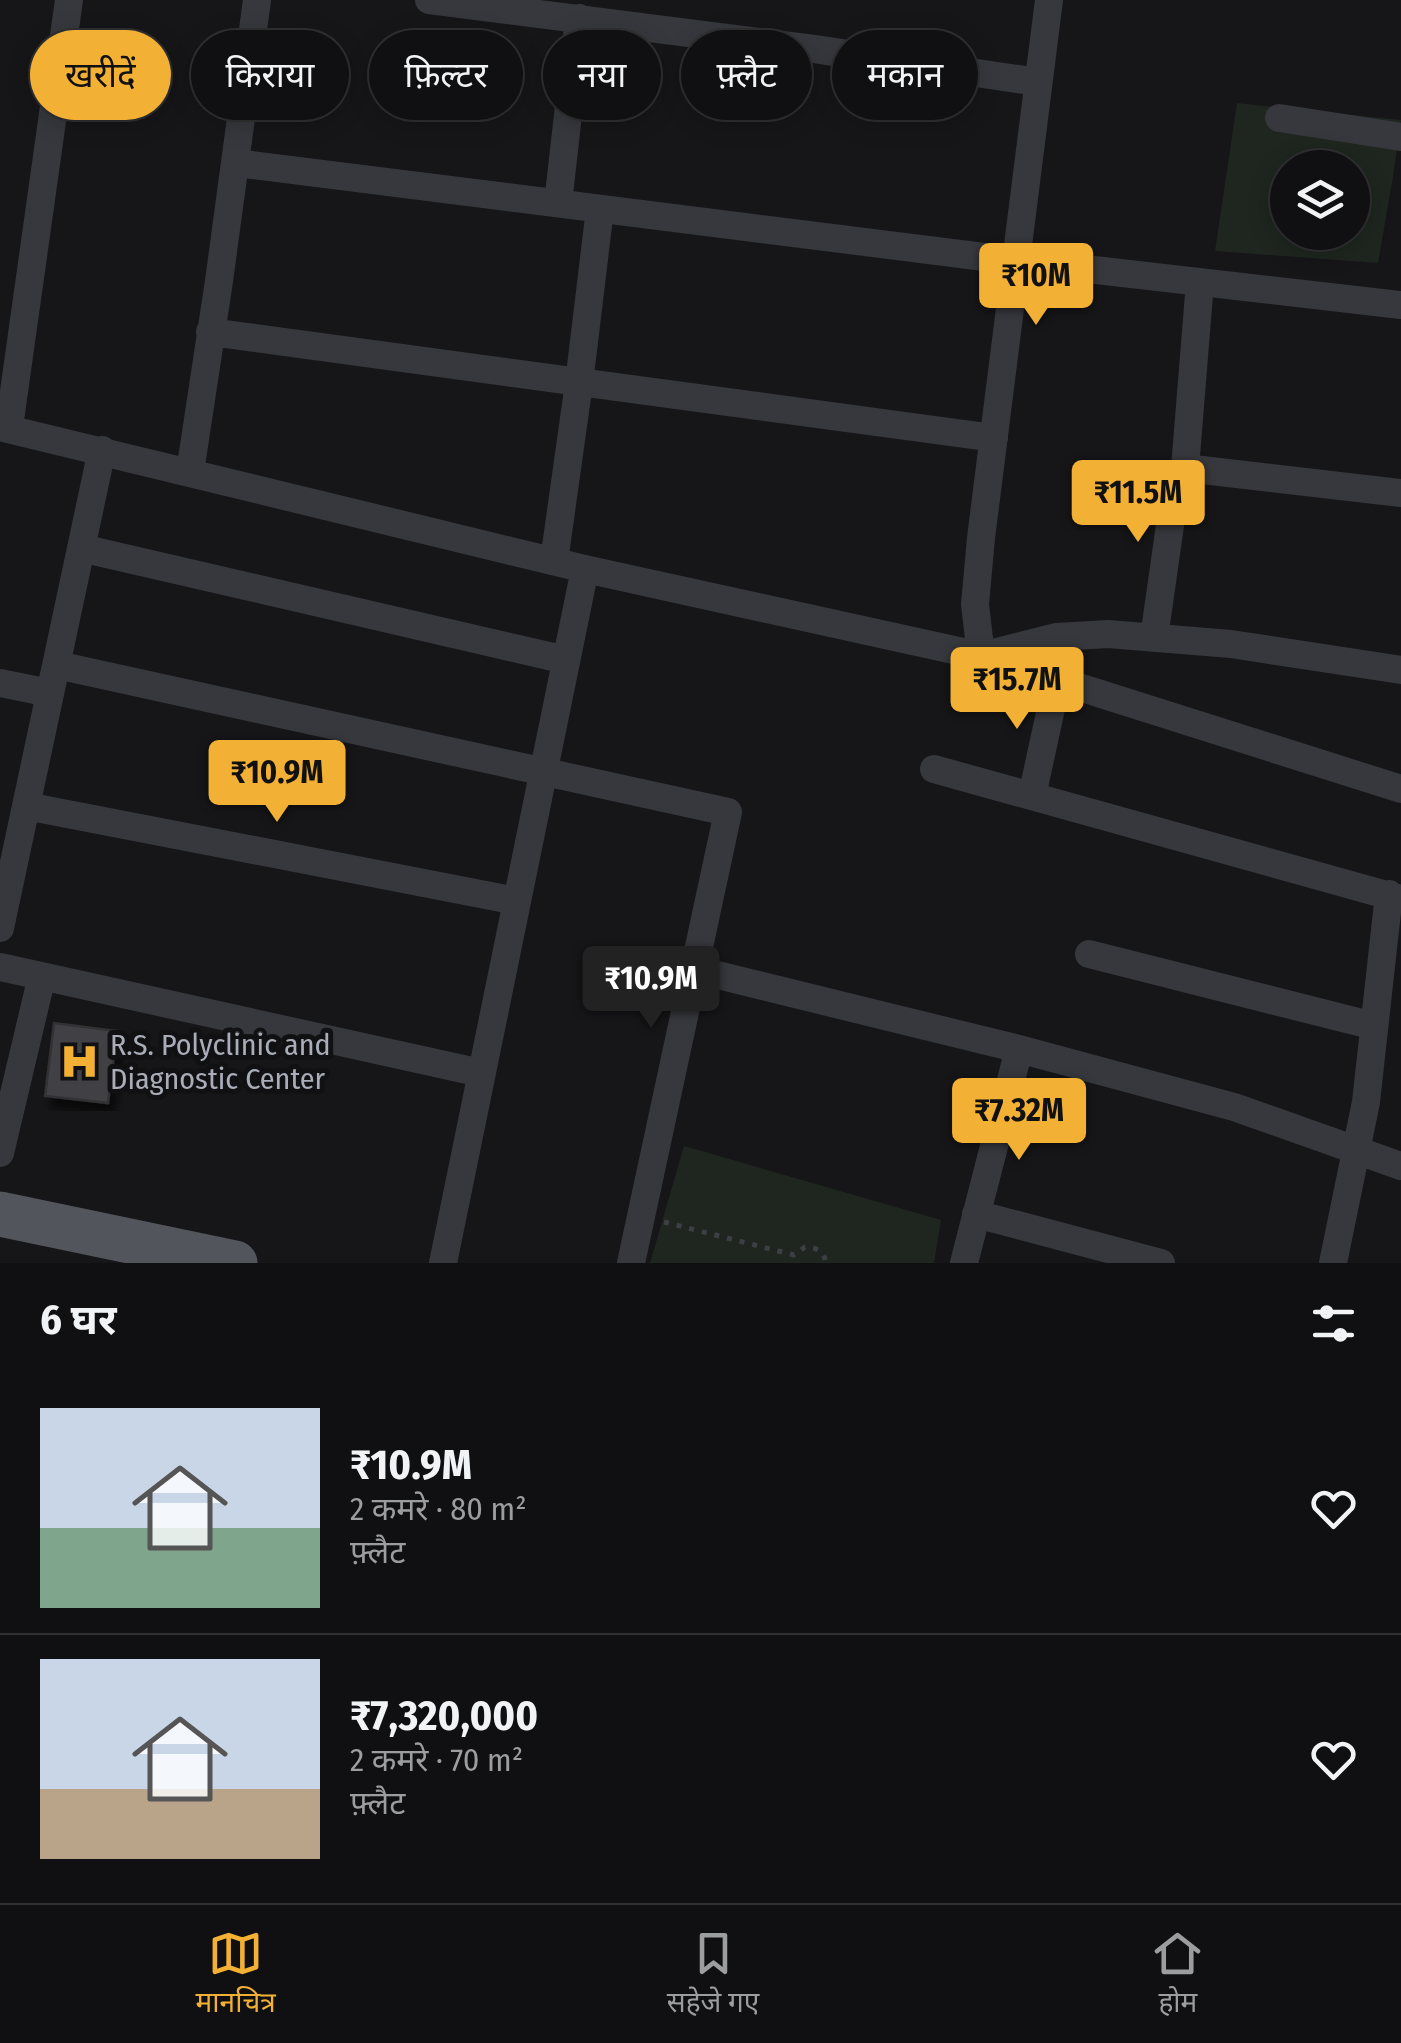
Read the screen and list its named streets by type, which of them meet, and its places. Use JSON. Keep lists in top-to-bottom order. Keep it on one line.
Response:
{"places":{"hospital":["R.S. Polyclinic and Diagnostic Center"]},"page":{"chip":["खरीदें","किराया","फ़िल्टर","नया","फ़्लैट","मकान"],"price":["₹10M","₹11.5M","₹15.7M","₹10.9M","₹10.9M","₹7.32M"],"heading":"6 घर","list":[{"name":"₹10.9M","note":"2 कमरे · 80 m² · फ़्लैट"},{"name":"₹7,320,000","note":"2 कमरे · 70 m² · फ़्लैट"}],"tabs":["मानचित्र","सहेजे गए","होम"]}}
